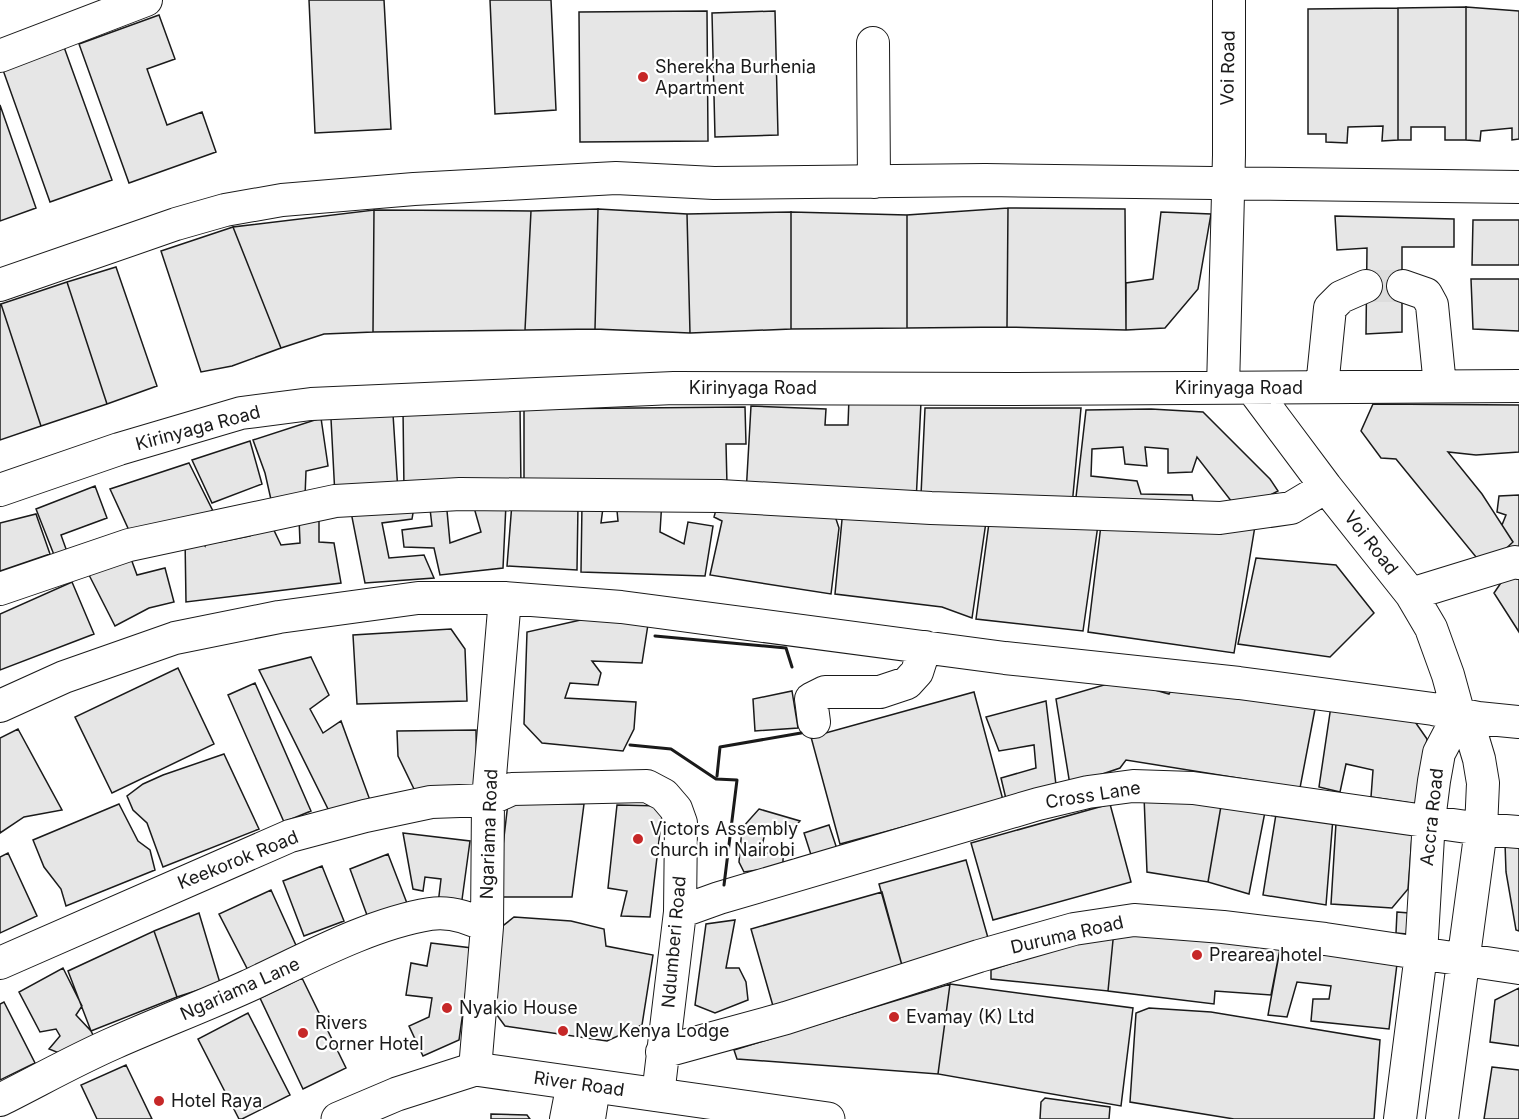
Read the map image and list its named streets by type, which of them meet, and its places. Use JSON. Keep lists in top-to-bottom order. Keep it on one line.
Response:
{"streets":{"main road":["River Road"],"street":["Voi Road","Kirinyaga Road","Cross Lane","Accra Road","Ngariama Road","Keekorok Road","Duruma Road","Ndumberi Road","Ngariama Lane"]},"crossings":[["Voi Road","Kirinyaga Road"],["Voi Road","Accra Road"],["Cross Lane","Accra Road"],["Cross Lane","Ndumberi Road"],["Accra Road","Duruma Road"],["Ngariama Road","Keekorok Road"],["Ngariama Road","Ndumberi Road"],["Ngariama Road","Ngariama Lane"],["Ngariama Road","River Road"],["Keekorok Road","Ndumberi Road"],["Duruma Road","Ndumberi Road"],["Ndumberi Road","River Road"]],"places":["Sherekha Burhenia Apartment","Victors Assembly church in Nairobi","Prearea hotel","Nyakio House","Evamay (K) Ltd","New Kenya Lodge","Rivers Corner Hotel","Hotel Raya"]}
